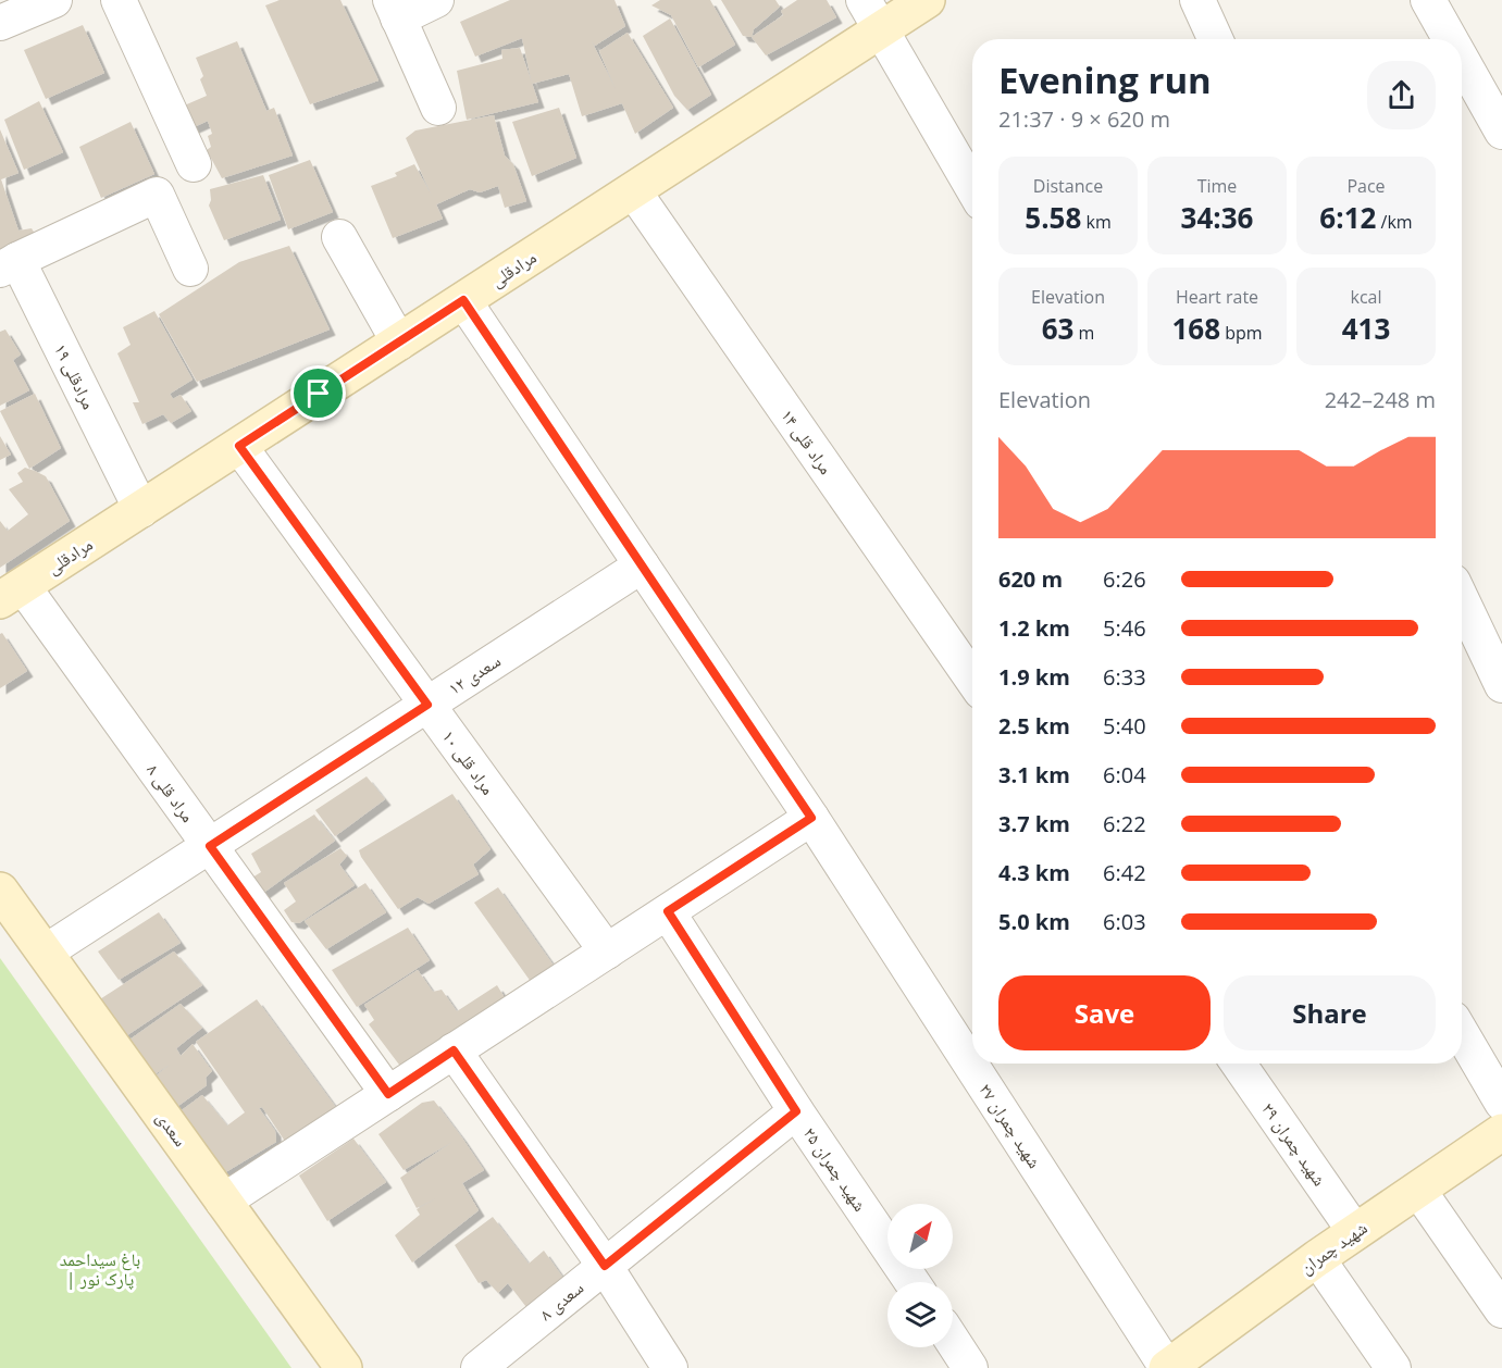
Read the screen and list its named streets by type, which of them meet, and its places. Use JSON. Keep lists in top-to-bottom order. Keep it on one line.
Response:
{"streets":{"street":["مرادقلی","مرادقلی ۱۹","مراد قلی ۱۴","سعدی ۱۲","مراد قلی ۱۰","مراد قلی ۸","شهید چمران ۲۷","سعدی","شهید چمران ۲۹","شهید چمران ۲۵","شهید چمران","سعدی ۸"]},"crossings":[["مرادقلی","مرادقلی ۱۹"],["مرادقلی","مراد قلی ۱۴"],["مرادقلی","مراد قلی ۱۰"],["مرادقلی","مراد قلی ۸"],["مرادقلی","شهید چمران ۲۷"],["سعدی ۱۲","مراد قلی ۱۰"],["سعدی ۱۲","مراد قلی ۸"],["سعدی ۱۲","شهید چمران ۲۷"],["سعدی ۱۲","سعدی"],["شهید چمران ۲۷","شهید چمران"],["شهید چمران ۲۹","شهید چمران"],["شهید چمران ۲۵","سعدی ۸"]],"parks":["باغ سیداحمد | پارک نور"],"north":"top right","page":{"heading":["Evening run","21:37 · 9 × 620 m"],"stats":[["Distance","5.58 km"],["Time","34:36"],["Pace","6:12 /km"],["Elevation","63 m"],["Heart rate","168 bpm"],["kcal","413"]],"chart":["Elevation","242–248 m"],"list":[{"name":"620 m","note":"6:26"},{"name":"1.2 km","note":"5:46"},{"name":"1.9 km","note":"6:33"},{"name":"2.5 km","note":"5:40"},{"name":"3.1 km","note":"6:04"},{"name":"3.7 km","note":"6:22"},{"name":"4.3 km","note":"6:42"},{"name":"5.0 km","note":"6:03"}],"buttons":["Save","Share"]}}
